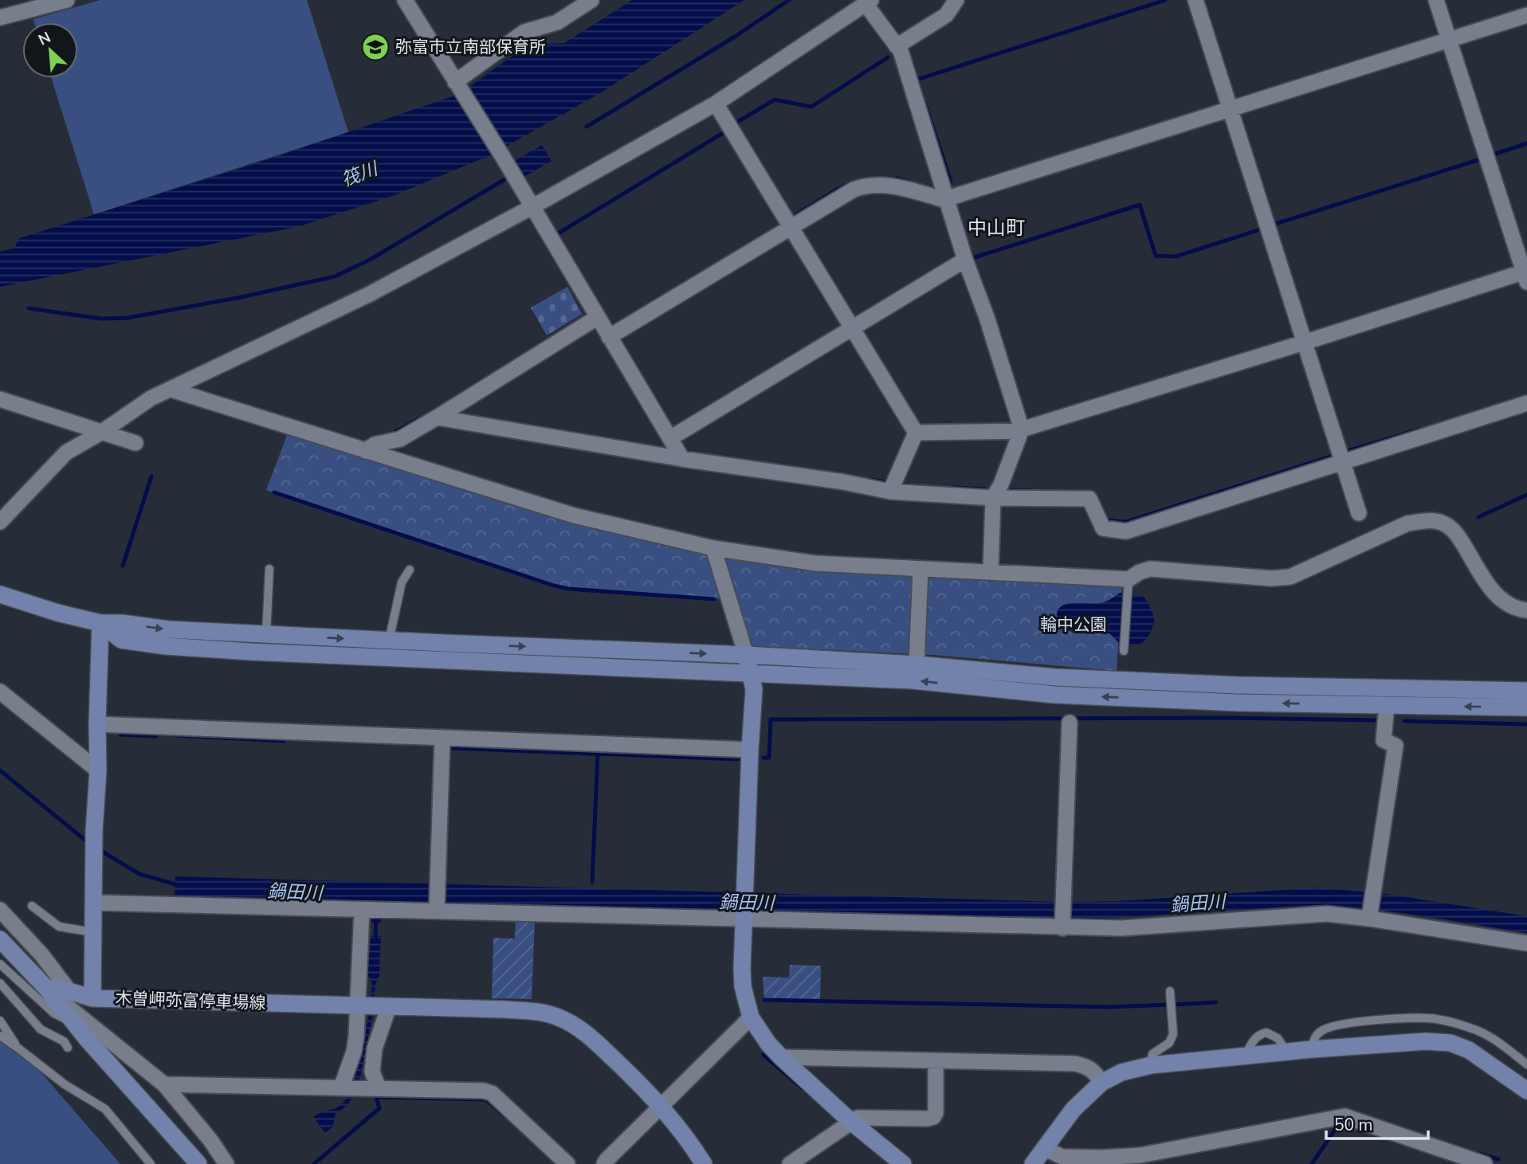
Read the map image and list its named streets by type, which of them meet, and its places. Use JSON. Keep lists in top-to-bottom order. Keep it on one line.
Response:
{"streets":{"street":["木曽岬弥富停車場線"]},"districts":["中山町"],"water":["筏川","鍋田川"],"parks":["輪中公園"],"places":{"school or university":["弥富市立南部保育所"]},"scale_bar":"50 m","north":"top left"}
